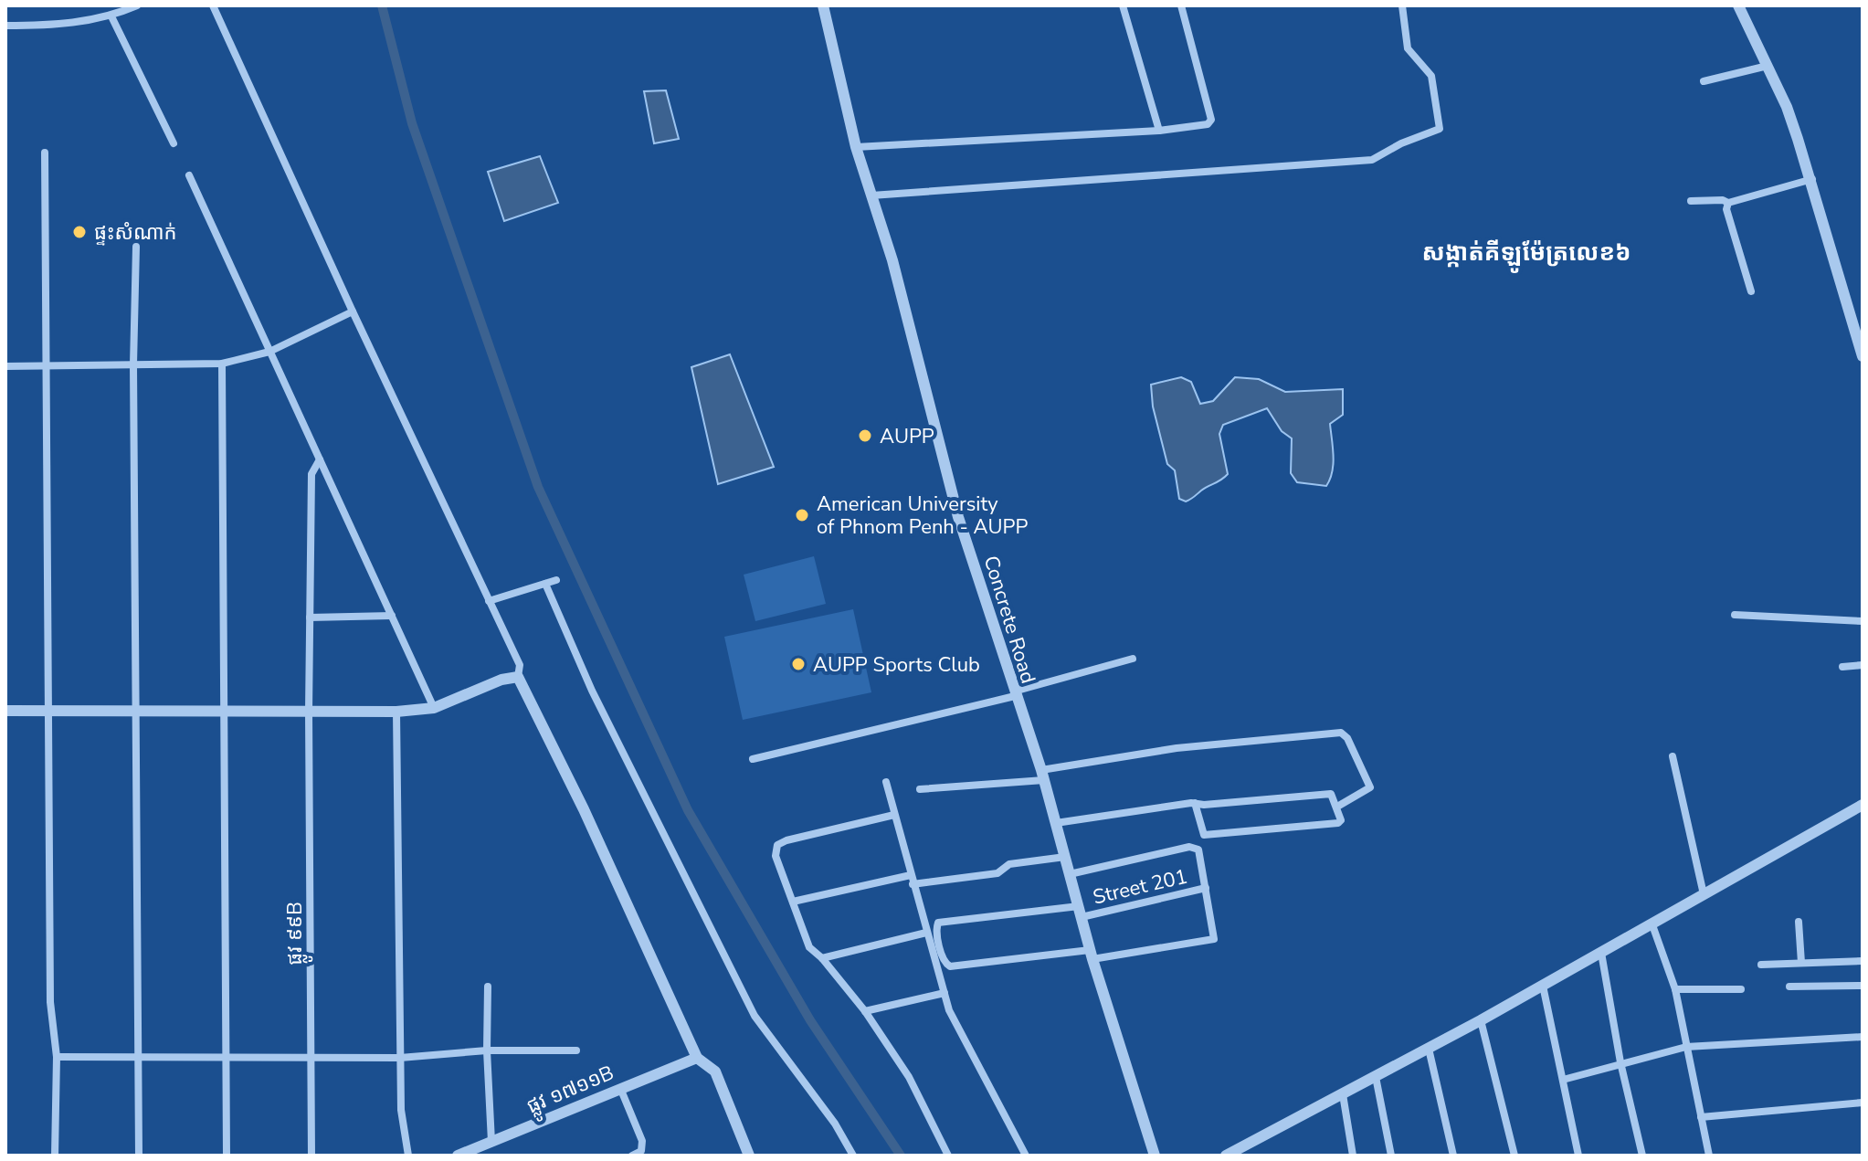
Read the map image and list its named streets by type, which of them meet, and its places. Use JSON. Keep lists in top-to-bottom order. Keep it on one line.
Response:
{"streets":{"street":["Concrete Road","Street 201","ផ្លូវ ៩៩B","ផ្លូវ ១៧១១B"]},"crossings":[["Concrete Road","Street 201"]],"districts":["សង្កាត់គីឡូម៉ែត្រលេខ៦"],"places":["ផ្ទះសំណាក់","AUPP","American University of Phnom Penh - AUPP","AUPP Sports Club"]}
